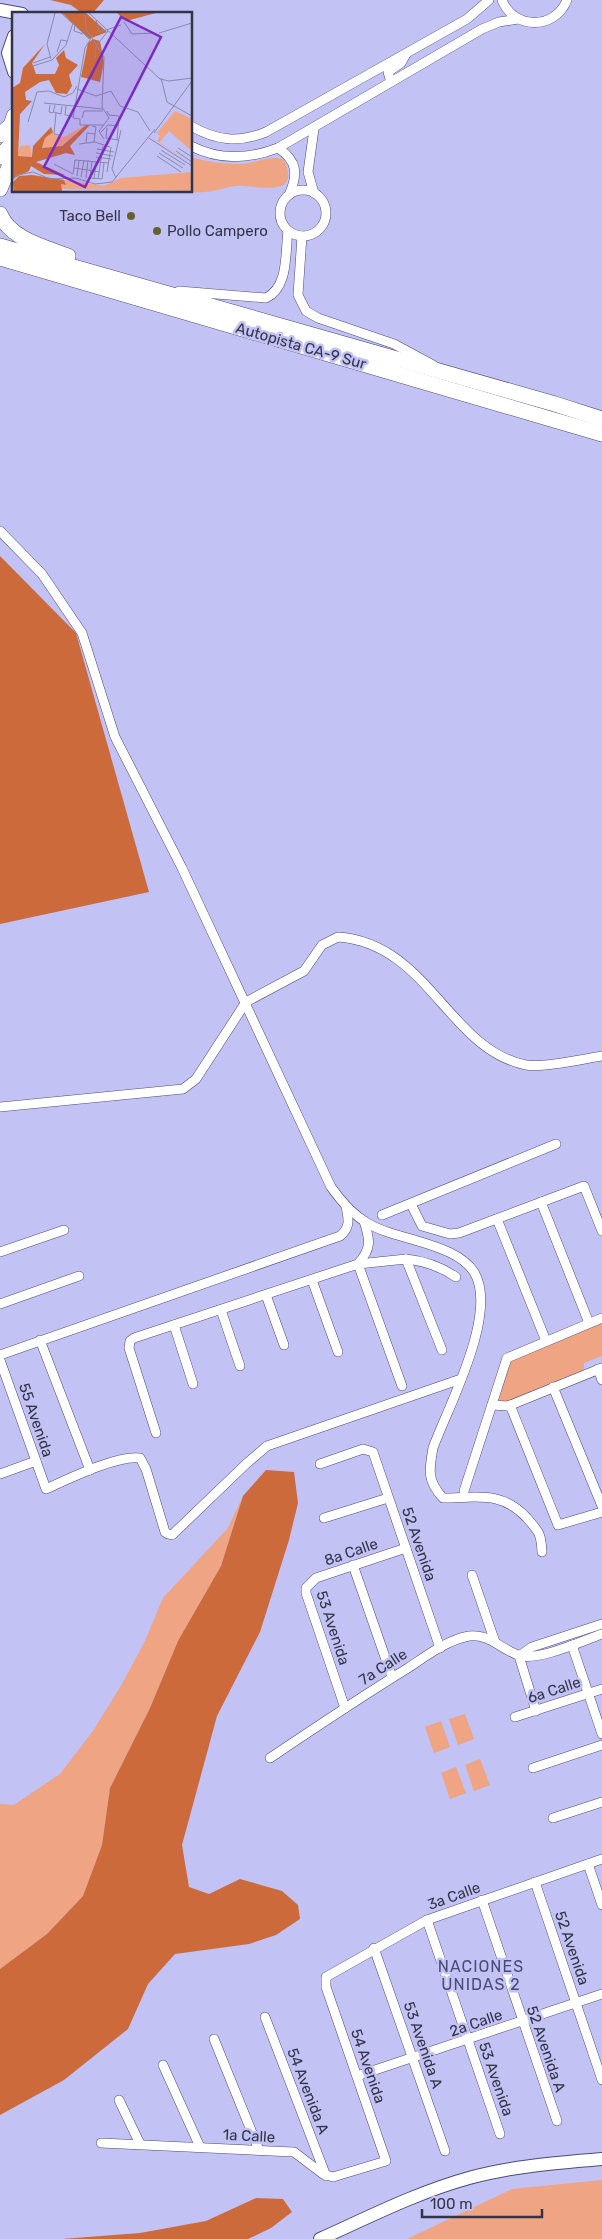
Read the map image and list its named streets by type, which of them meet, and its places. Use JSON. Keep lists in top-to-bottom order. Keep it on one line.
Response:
{"streets":{"highway":["Autopista CA-9 Sur"],"street":["55 Avenida","52 Avenida","8a Calle","53 Avenida","7a Calle","6a Calle","3a Calle","2a Calle","53 Avenida A","52 Avenida A","54 Avenida","54 Avenida A","1a Calle"]},"crossings":[["52 Avenida","8a Calle"],["52 Avenida","7a Calle"],["52 Avenida","3a Calle"],["52 Avenida","2a Calle"],["8a Calle","53 Avenida"],["53 Avenida","7a Calle"],["53 Avenida","3a Calle"],["53 Avenida","2a Calle"],["3a Calle","53 Avenida A"],["3a Calle","52 Avenida A"],["3a Calle","54 Avenida"],["2a Calle","53 Avenida A"],["2a Calle","52 Avenida A"],["2a Calle","54 Avenida"],["54 Avenida","54 Avenida A"],["54 Avenida","1a Calle"],["54 Avenida A","1a Calle"]],"districts":["NACIONES UNIDAS 2"],"places":["Taco Bell","Pollo Campero"],"scale_bar":"100 m"}
